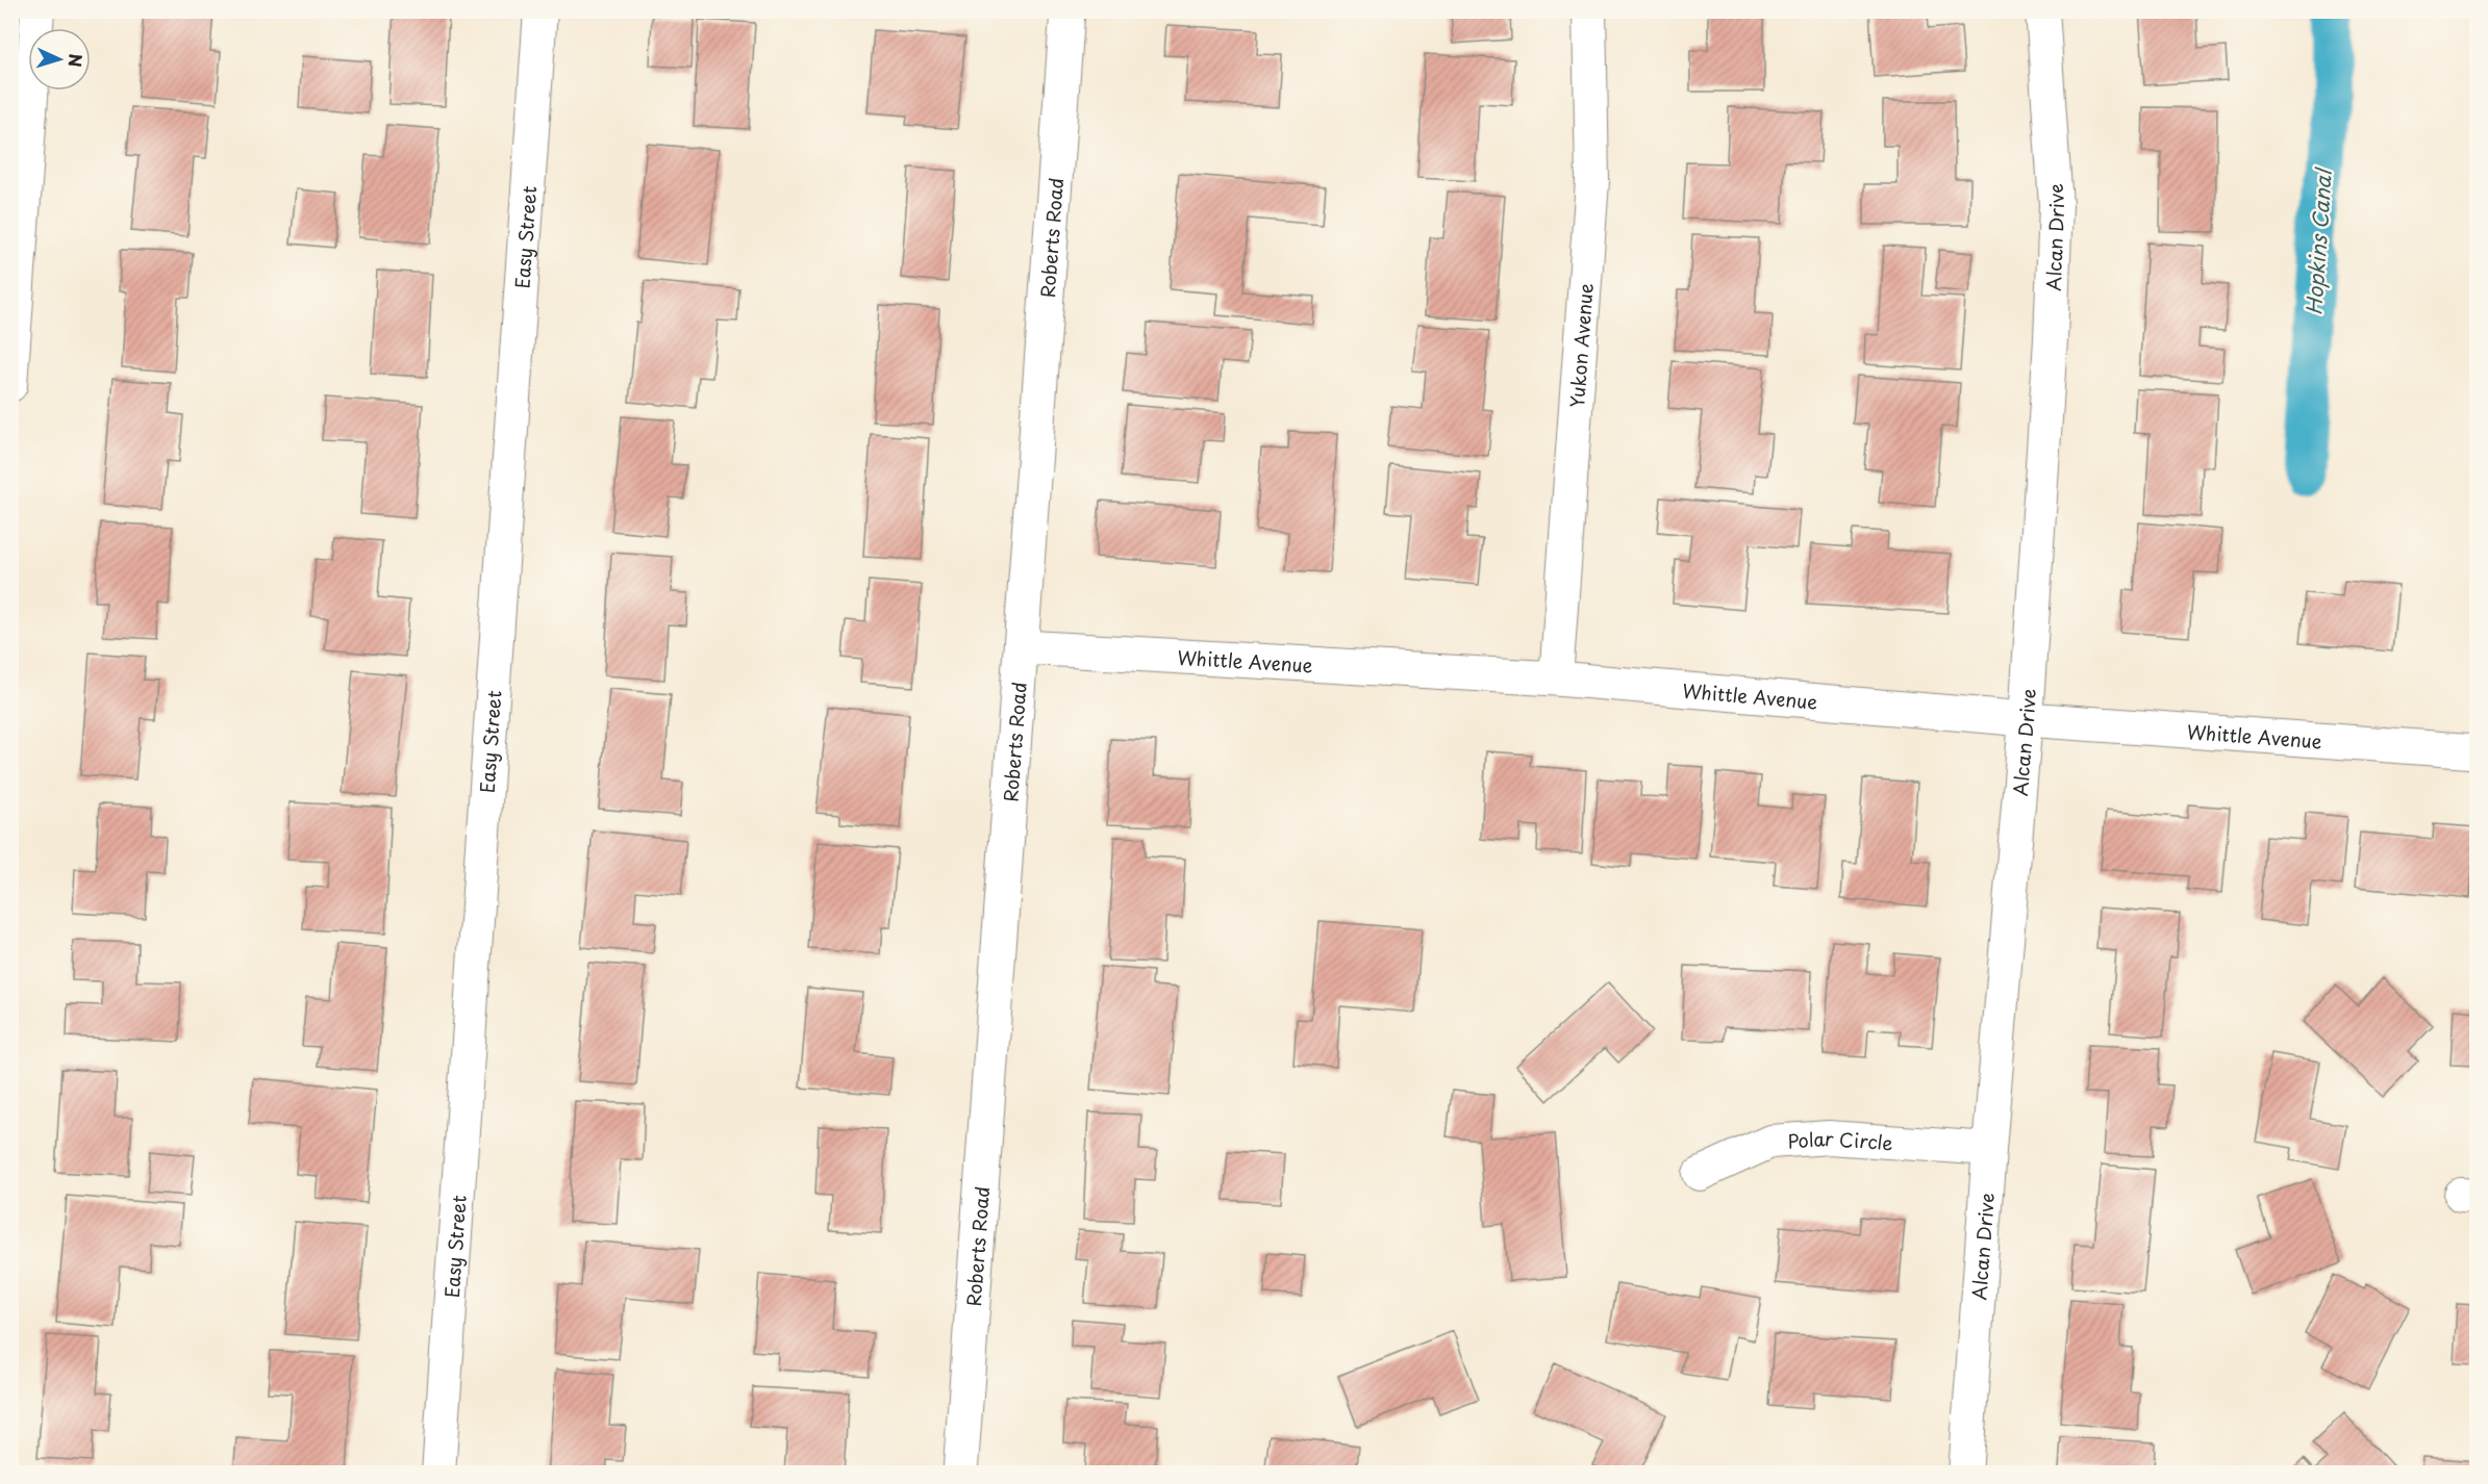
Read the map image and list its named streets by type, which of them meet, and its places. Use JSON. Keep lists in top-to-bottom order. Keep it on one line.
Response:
{"streets":{"street":["Easy Street","Roberts Road","Alcan Drive","Yukon Avenue","Whittle Avenue","Polar Circle"]},"crossings":[["Roberts Road","Whittle Avenue"],["Alcan Drive","Whittle Avenue"],["Alcan Drive","Polar Circle"],["Yukon Avenue","Whittle Avenue"]],"water":["Hopkins Canal"],"north":"right"}
